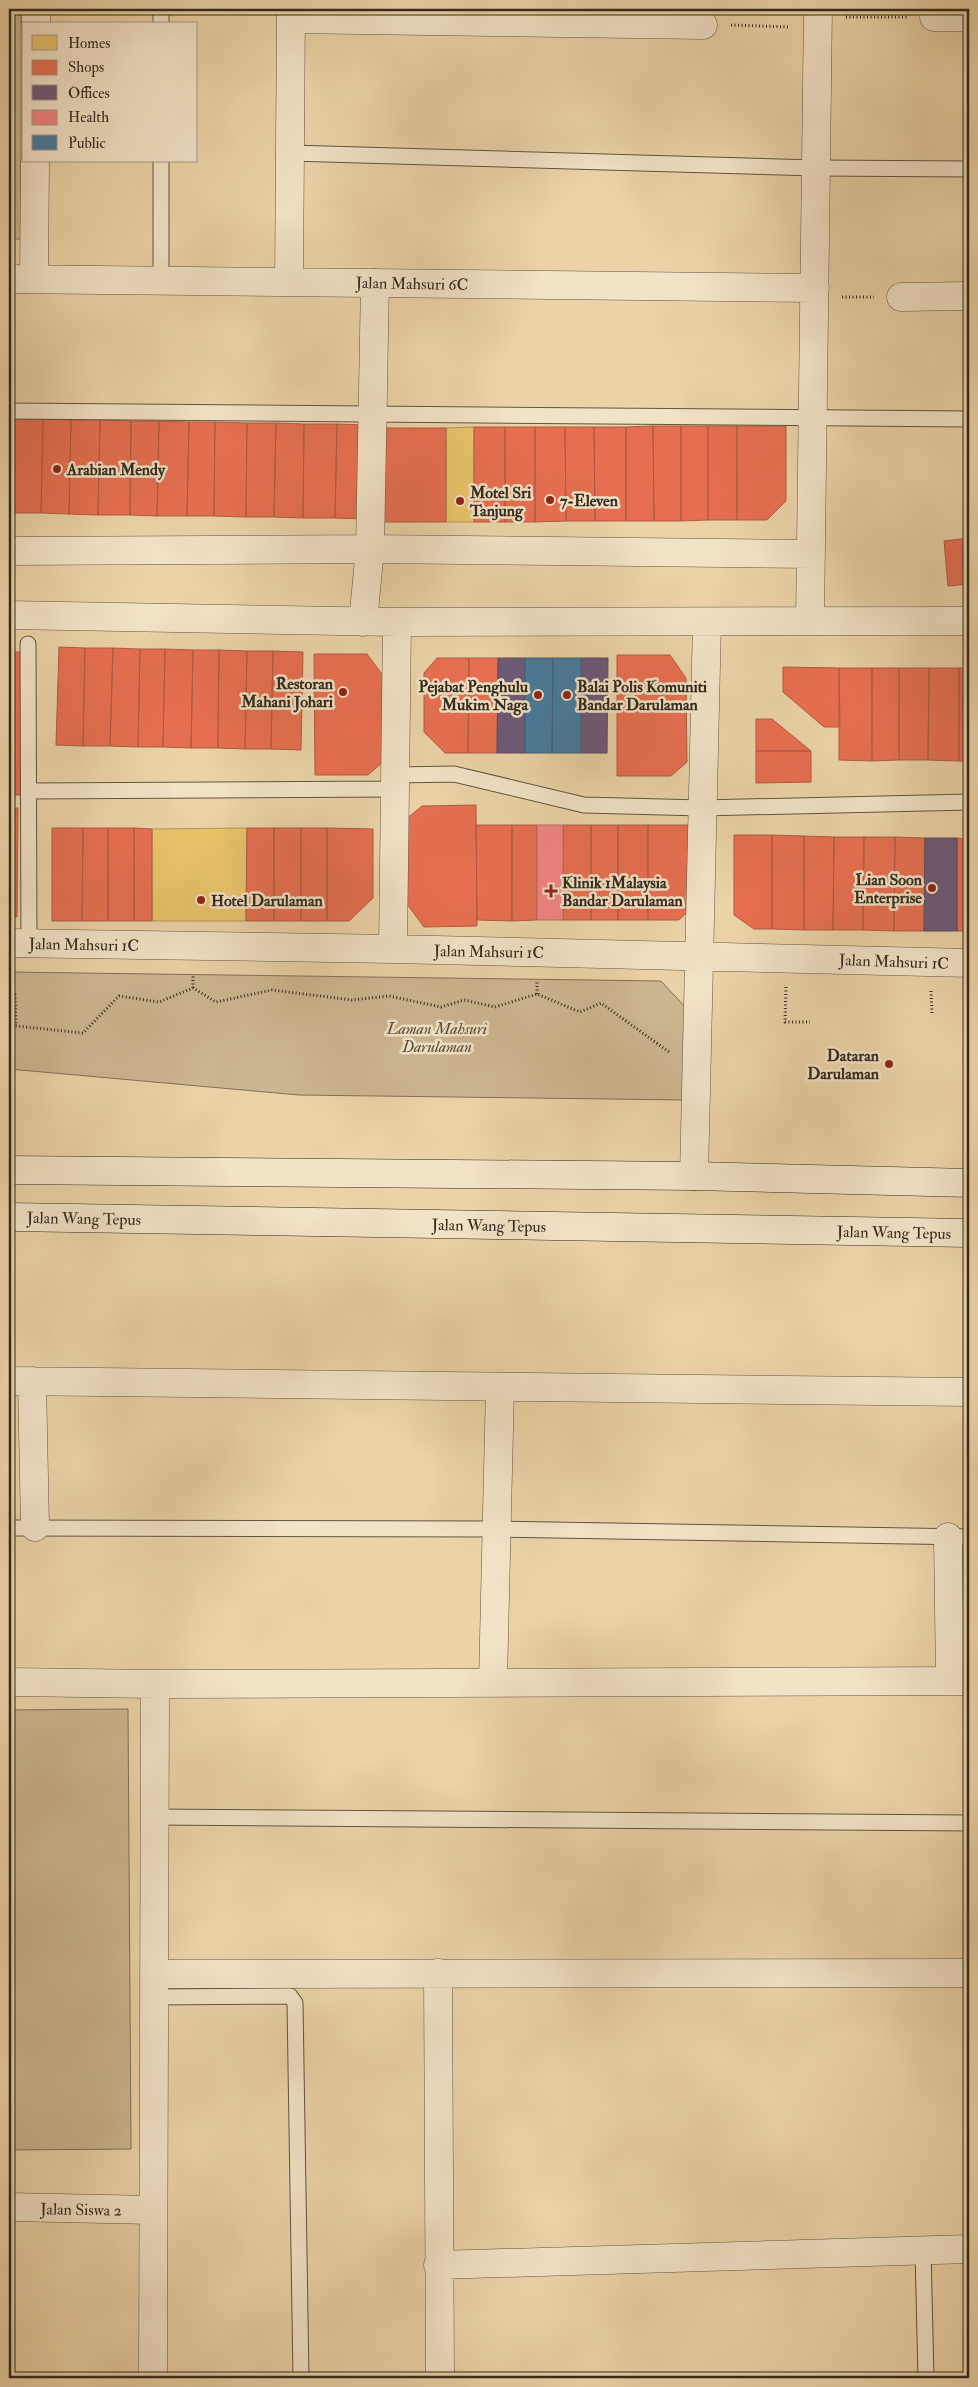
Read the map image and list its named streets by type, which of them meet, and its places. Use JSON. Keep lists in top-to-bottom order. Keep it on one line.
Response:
{"streets":{"street":["Jalan Mahsuri 6C","Jalan Mahsuri 1C","Jalan Wang Tepus","Jalan Siswa 2"]},"parks":["Laman Mahsuri Darulaman"],"places":{"other":["Arabian Mendy","7-Eleven","Motel Sri Tanjung","Restoran Mahani Johari","Pejabat Penghulu Mukim Naga","Balai Polis Komuniti Bandar Darulaman","Lian Soon Enterprise","Hotel Darulaman","Dataran Darulaman"],"health":["Klinik 1Malaysia Bandar Darulaman"]},"legend":["Homes","Shops","Offices","Health","Public"]}
